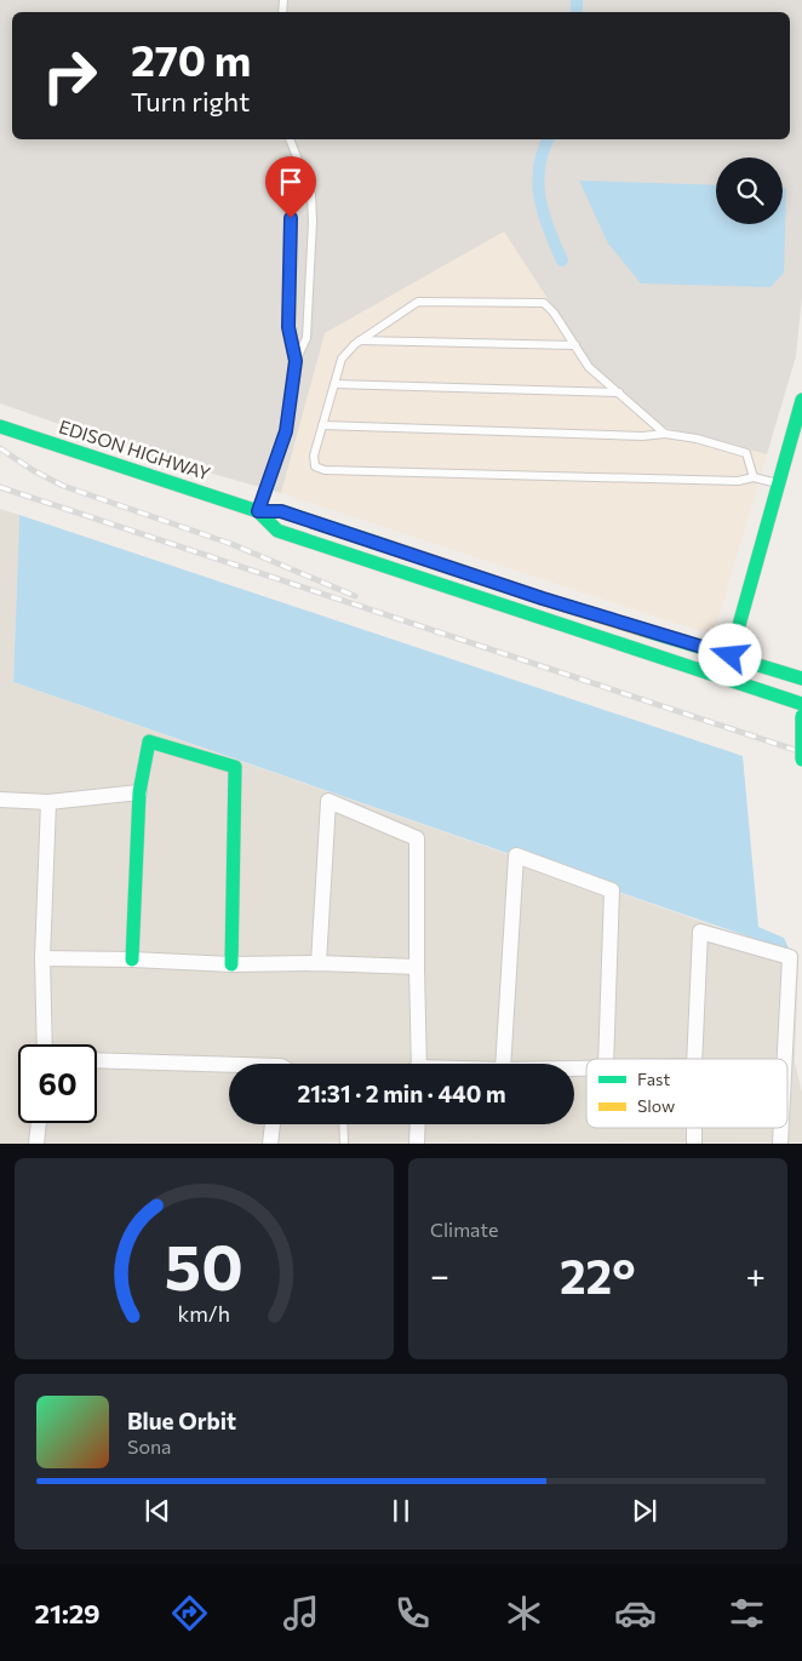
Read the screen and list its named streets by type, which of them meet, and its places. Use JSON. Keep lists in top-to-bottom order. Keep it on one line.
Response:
{"streets":{"main road":["EDISON HIGHWAY"]},"legend":["Fast","Slow"],"page":{"turn":["270 m","Turn right"],"limit":"60","trip":"21:31 · 2 min · 440 m","tile":"Climate","heat":["−","22°","+"],"song":["Blue Orbit","Sona"],"tabs":"21:29","gauge":["50","km/h"]}}
